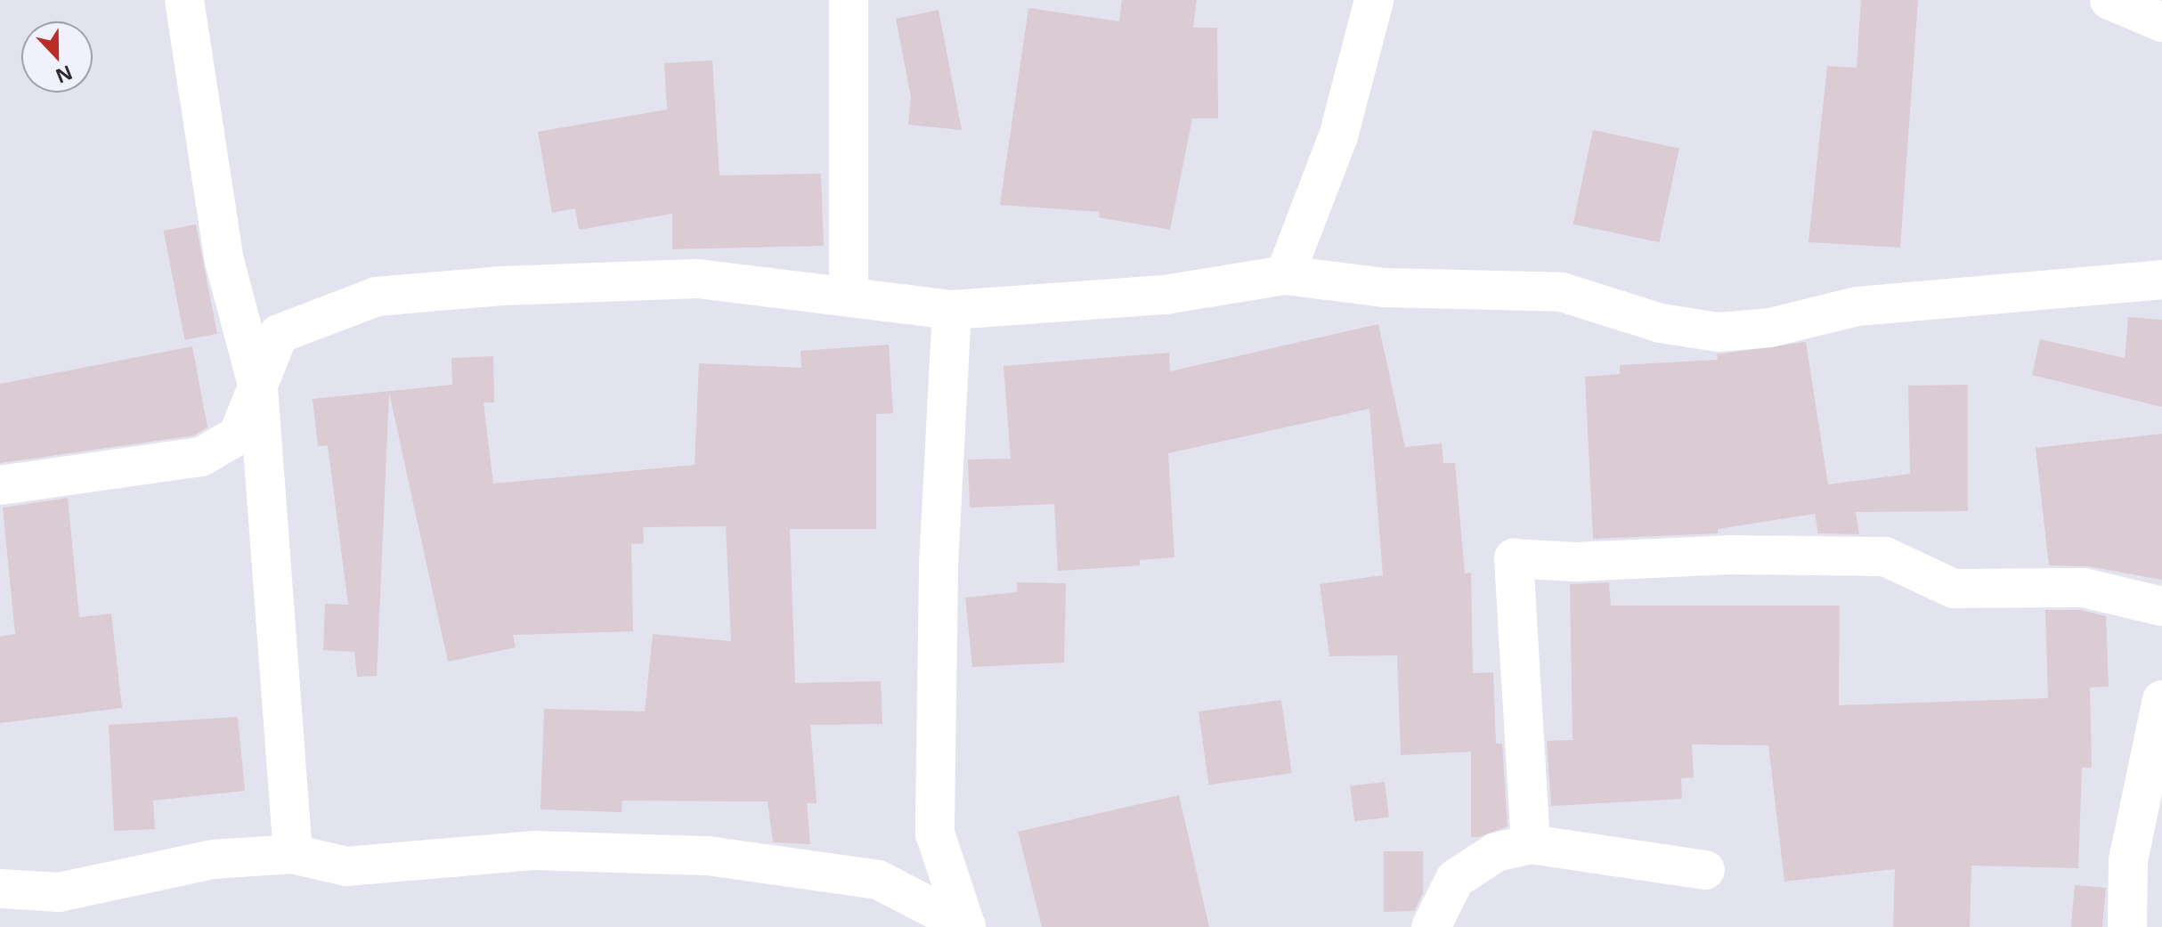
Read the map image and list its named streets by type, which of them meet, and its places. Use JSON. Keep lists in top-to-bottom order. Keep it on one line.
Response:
{"north":"bottom"}
